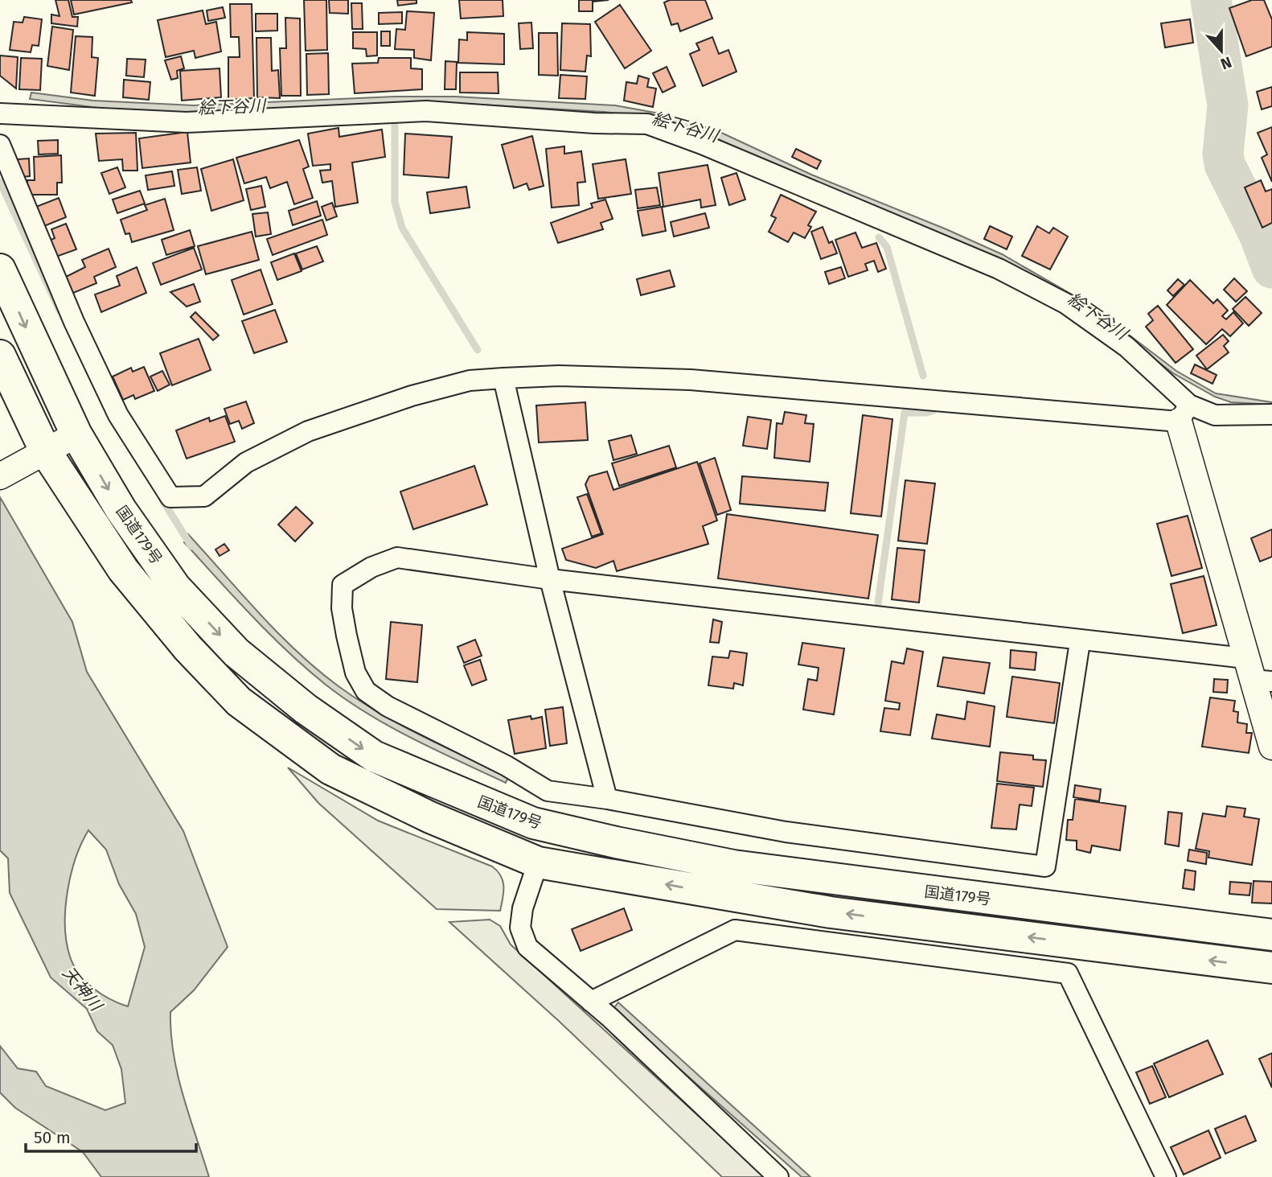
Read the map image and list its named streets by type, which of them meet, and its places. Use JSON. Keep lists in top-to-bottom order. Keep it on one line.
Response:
{"streets":{"highway":["国道179号"]},"water":["絵下谷川","天神川"],"scale_bar":"50 m","north":"bottom"}
